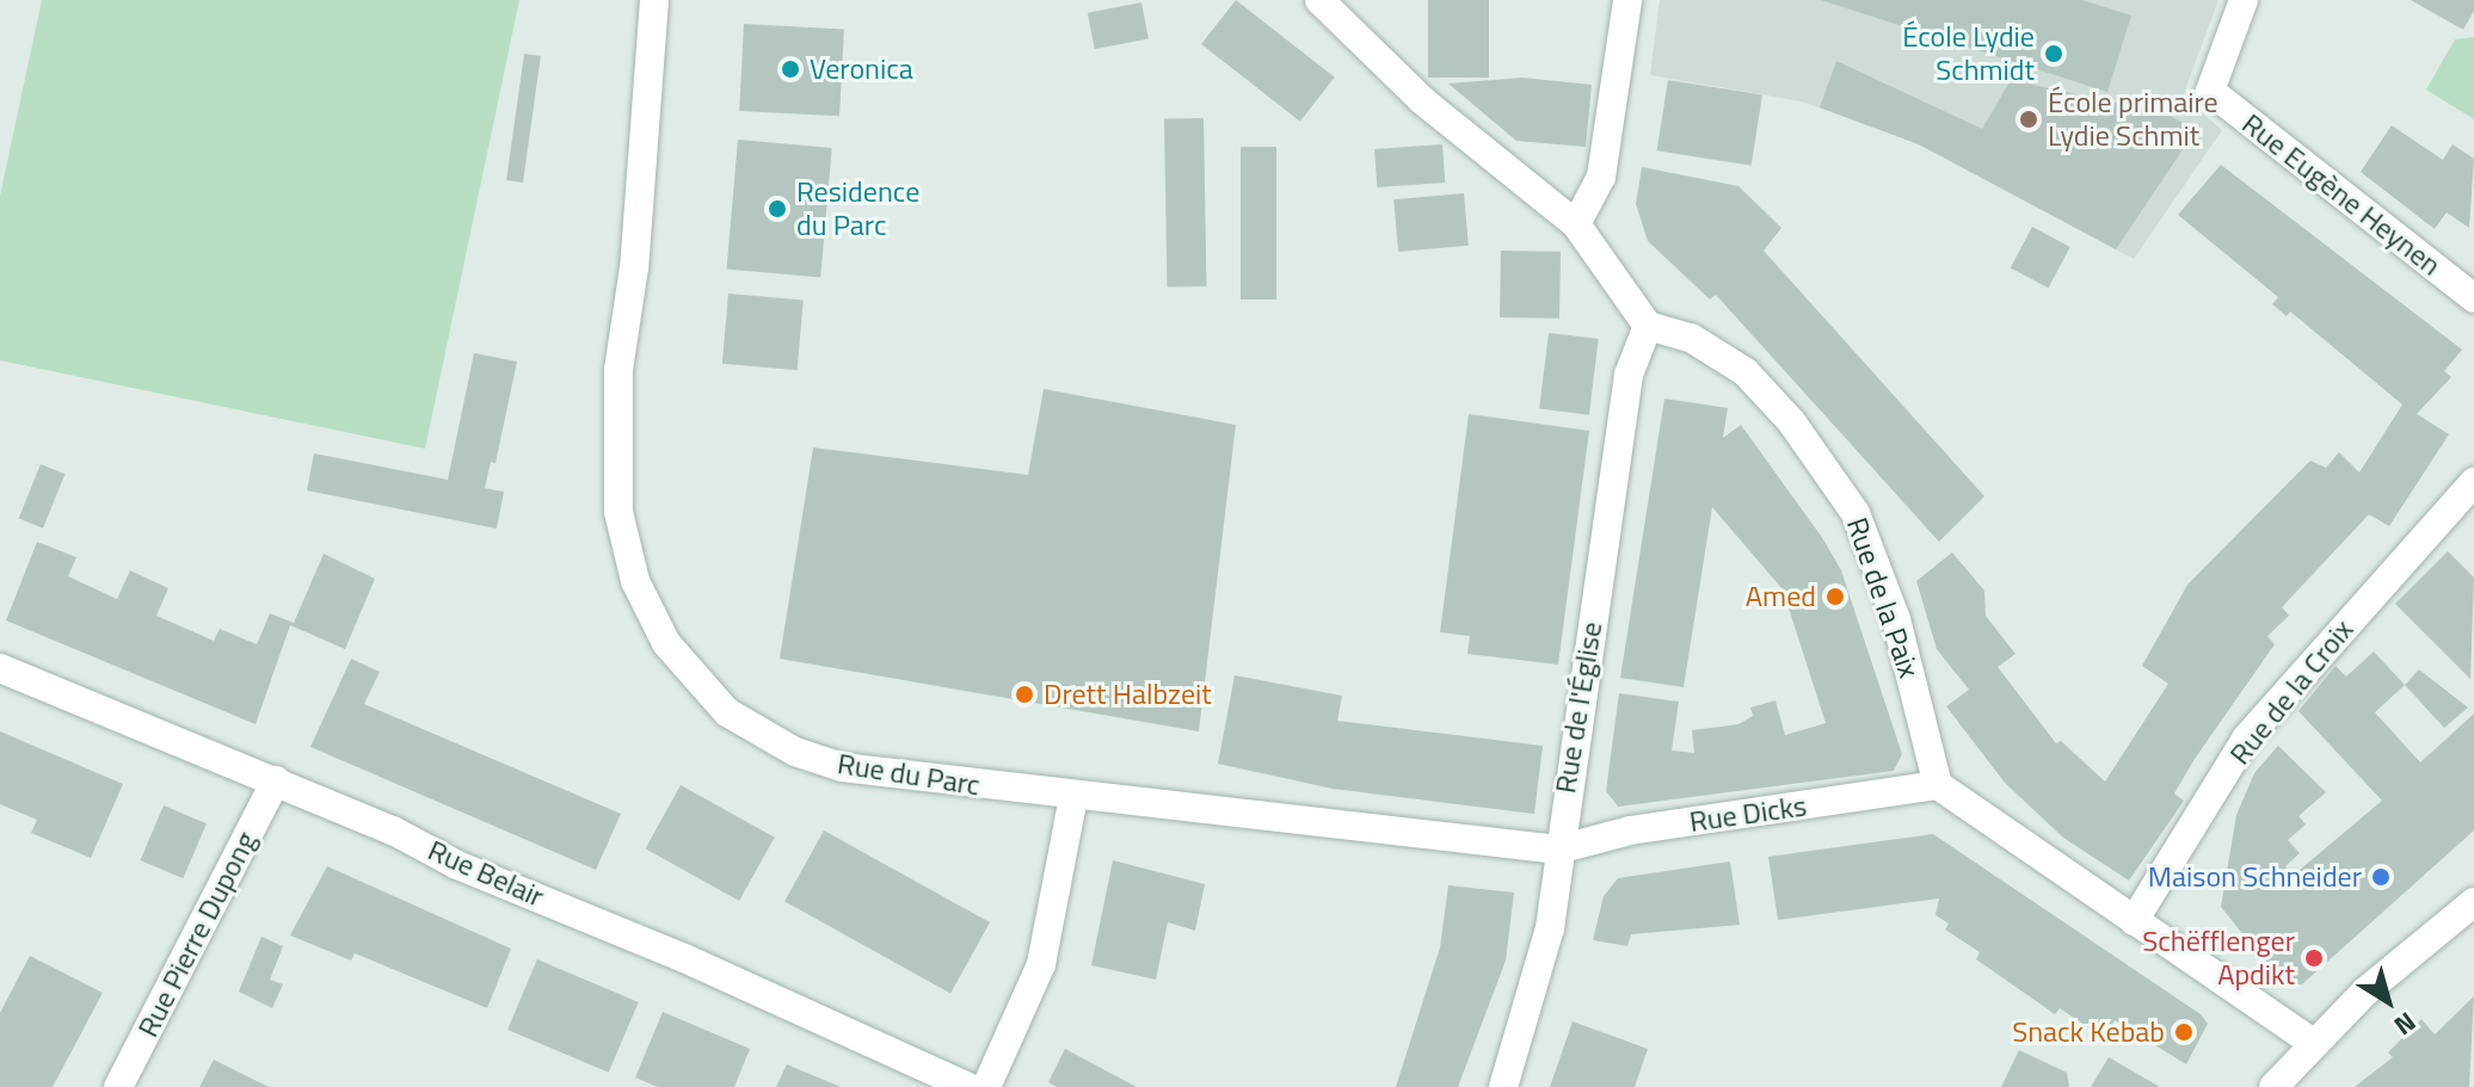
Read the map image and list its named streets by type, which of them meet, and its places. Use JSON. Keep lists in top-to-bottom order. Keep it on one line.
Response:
{"streets":{"street":["Rue Eugène Heynen","Rue de la Paix","Rue de la Croix","Rue de l'Église","Rue du Parc","Rue Dicks","Rue Belair","Rue Pierre Dupong"]},"crossings":[["Rue de la Paix","Rue de l'Église"],["Rue de la Paix","Rue Dicks"],["Rue de l'Église","Rue du Parc"],["Rue de l'Église","Rue Dicks"],["Rue du Parc","Rue Dicks"],["Rue Belair","Rue Pierre Dupong"]],"places":["École Lydie Schmidt","Veronica","École primaire Lydie Schmit","Residence du Parc","Amed","Drett Halbzeit","Maison Schneider","Schëfflenger Apdikt","Snack Kebab"],"north":"bottom right"}
